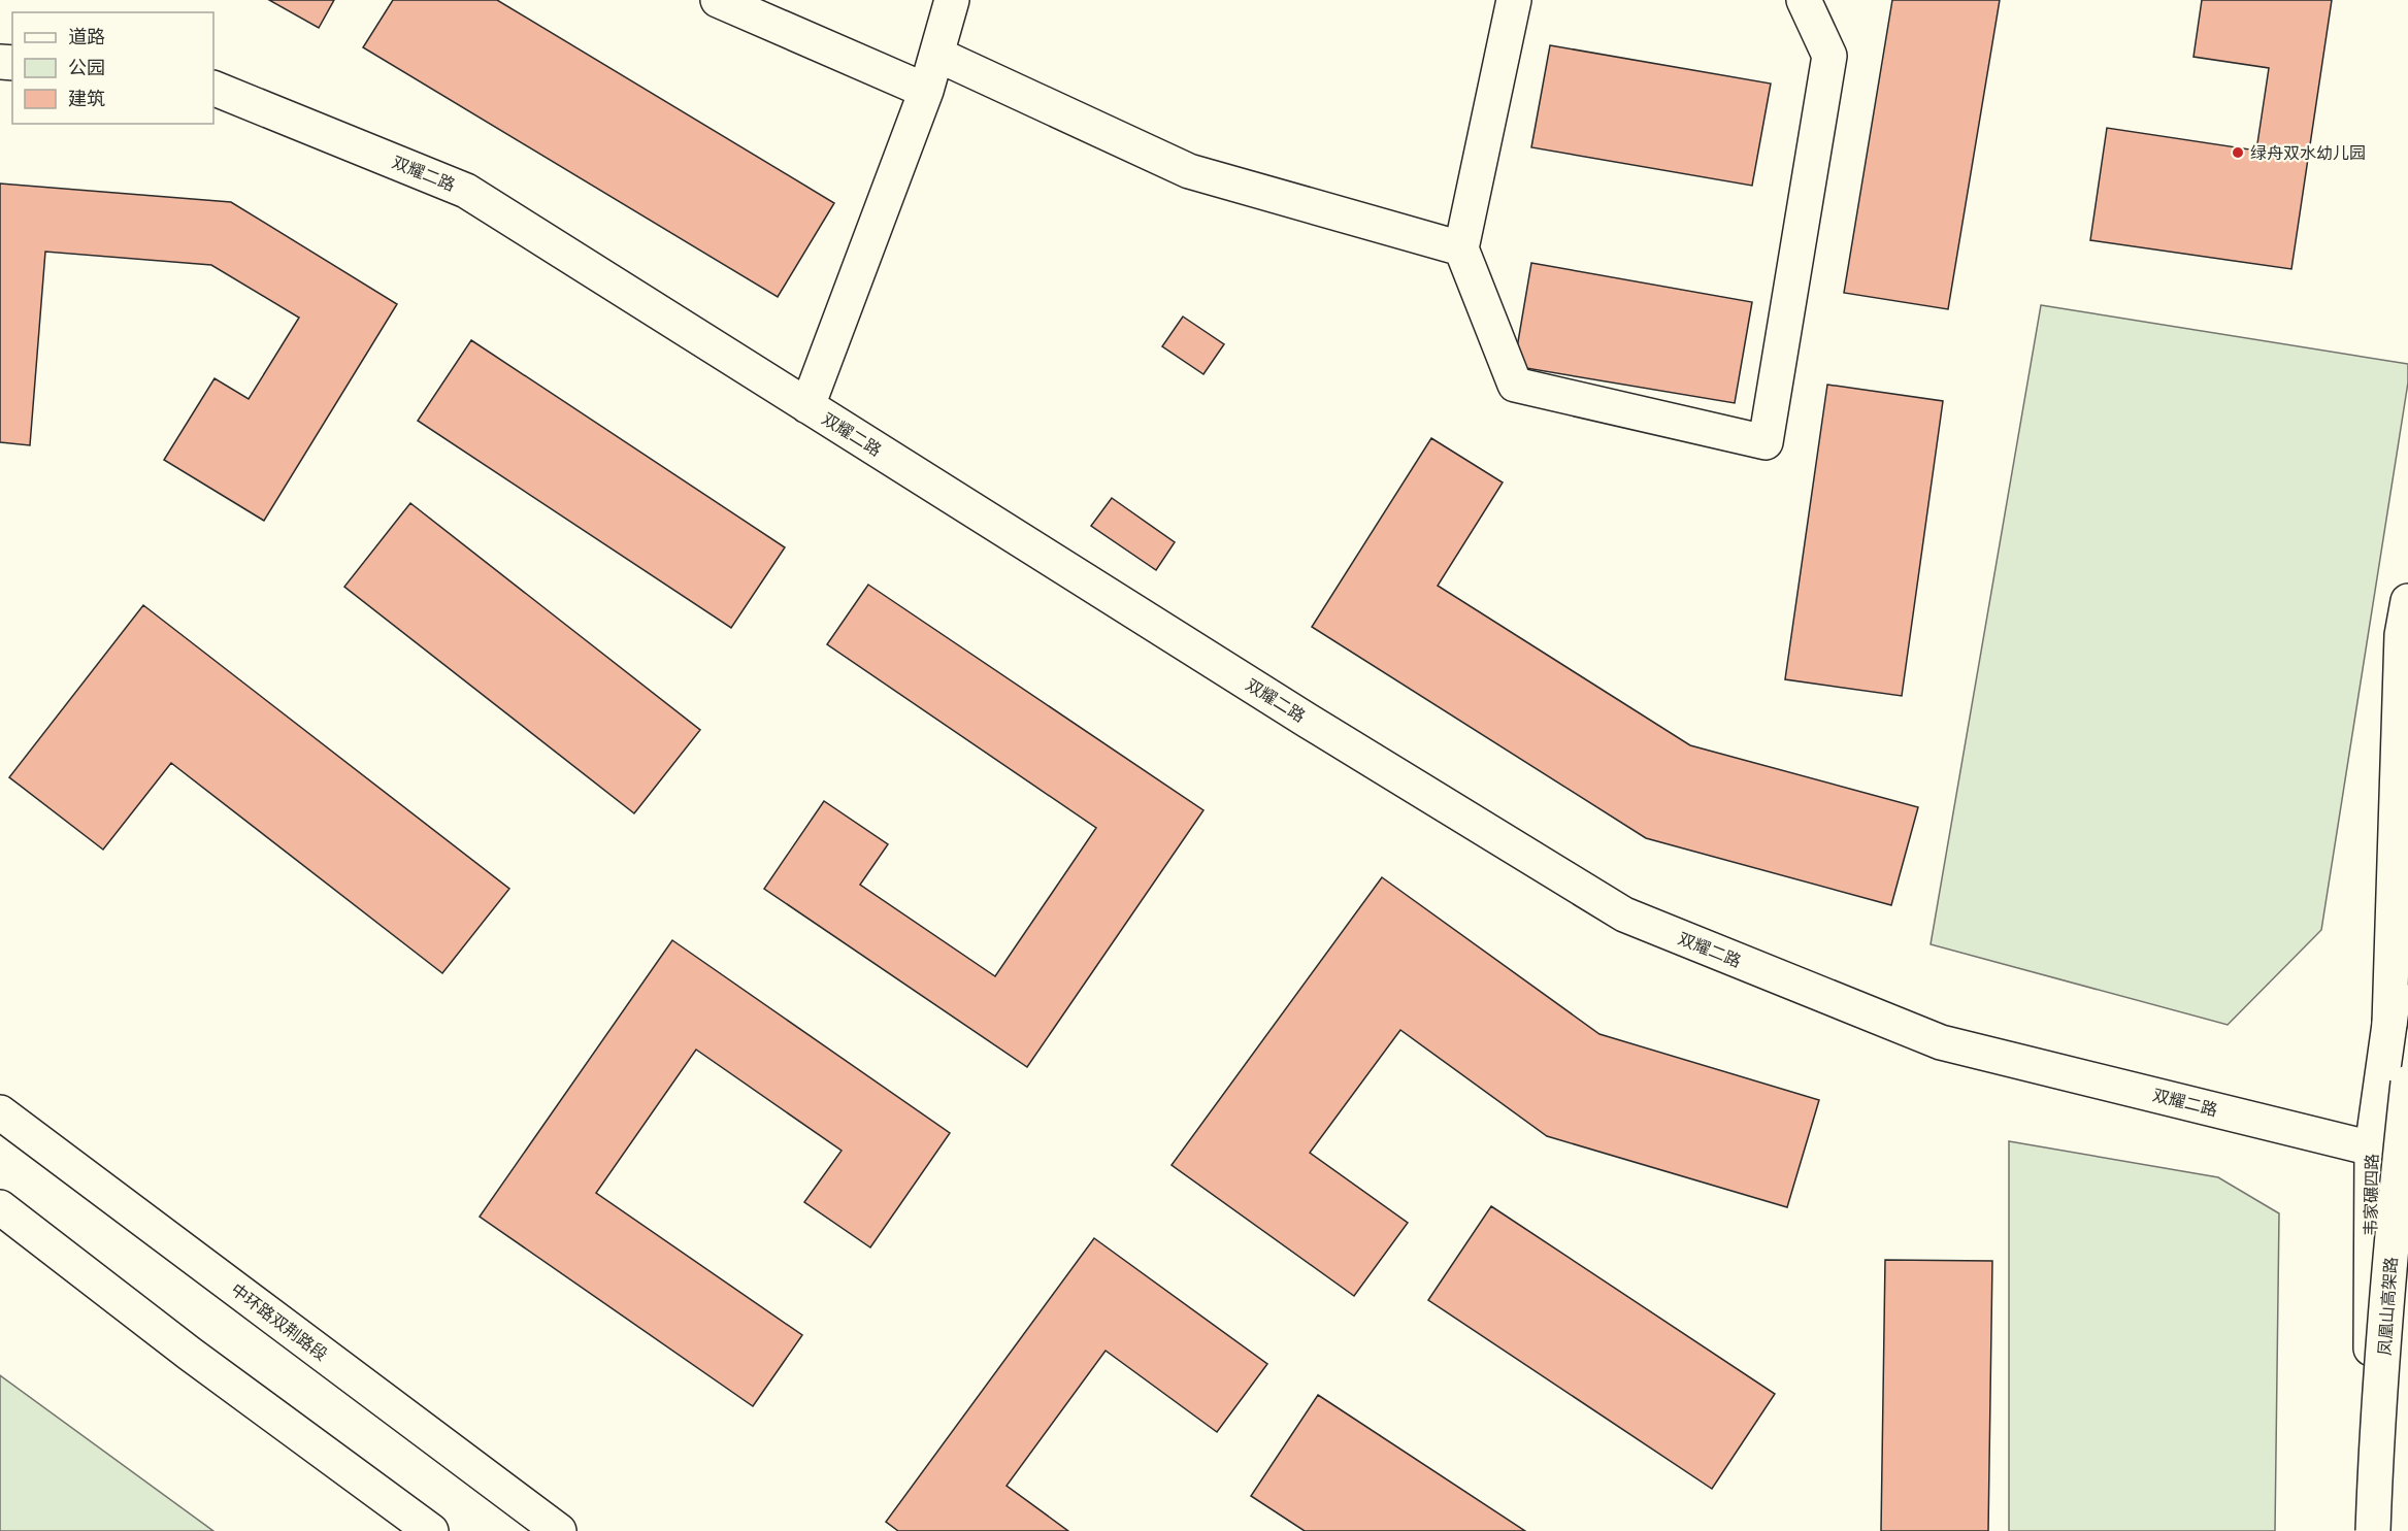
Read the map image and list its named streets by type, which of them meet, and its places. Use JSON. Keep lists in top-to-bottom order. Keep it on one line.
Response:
{"streets":{"main road":["双耀二路","韦家碾四路","凤凰山高架路","中环路双荆路段"]},"crossings":[["双耀二路","韦家碾四路"],["韦家碾四路","凤凰山高架路"]],"places":["绿舟双水幼儿园"],"legend":["道路","公园","建筑"]}
